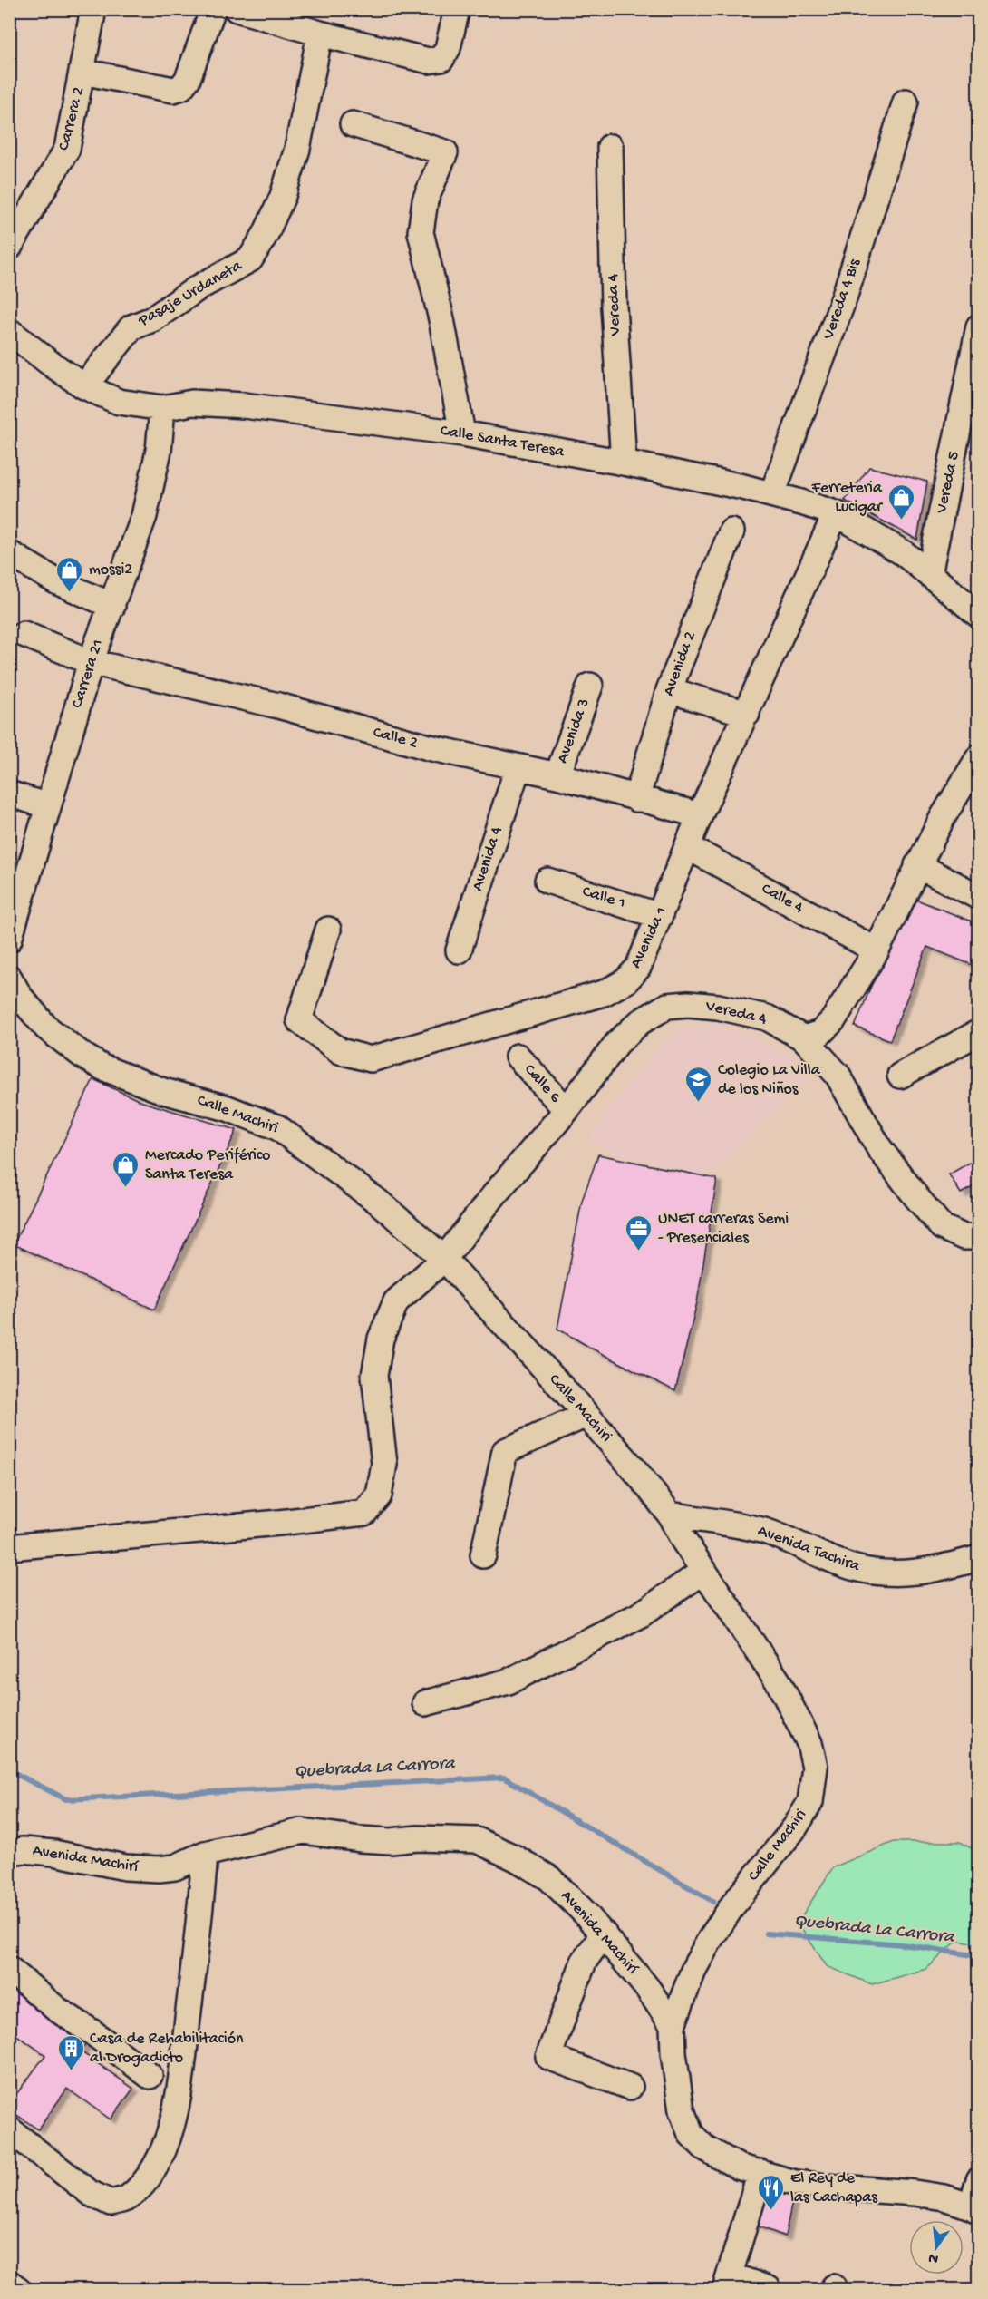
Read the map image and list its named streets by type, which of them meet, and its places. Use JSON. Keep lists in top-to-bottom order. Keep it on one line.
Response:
{"streets":{"street":["Carrera 2","Pasaje Urdaneta","Vereda 4 Bis","Vereda 4","Calle Santa Teresa","Vereda 5","Avenida 2","Carrera 21","Avenida 3","Calle 2","Avenida 4","Calle 1","Calle 4","Avenida 1","Calle 6","Calle Machiri","Avenida Tachira","Avenida Machirí"]},"crossings":[["Pasaje Urdaneta","Calle Santa Teresa"],["Vereda 4 Bis","Calle Santa Teresa"],["Vereda 4","Calle Santa Teresa"],["Vereda 4","Calle 6"],["Vereda 4","Calle Machiri"],["Calle Santa Teresa","Vereda 5"],["Calle Santa Teresa","Carrera 21"],["Calle Santa Teresa","Avenida 1"],["Avenida 2","Calle 2"],["Carrera 21","Calle 2"],["Avenida 3","Calle 2"],["Calle 2","Avenida 4"],["Calle 2","Avenida 1"],["Calle 1","Avenida 1"],["Calle 4","Avenida 1"],["Calle Machiri","Avenida Tachira"],["Calle Machiri","Avenida Machirí"]],"water":["Quebrada La Carrora"],"places":{"shop":["Ferreteria Lucigar","mossi2","Mercado Periférico Santa Teresa"],"school or university":["Colegio La Villa de los Niños"],"office":["UNET carreras Semi - Presenciales"],"building":["Casa de Rehabilitación al Drogadicto"],"restaurant":["El Rey de las Cachapas"]},"north":"bottom"}
